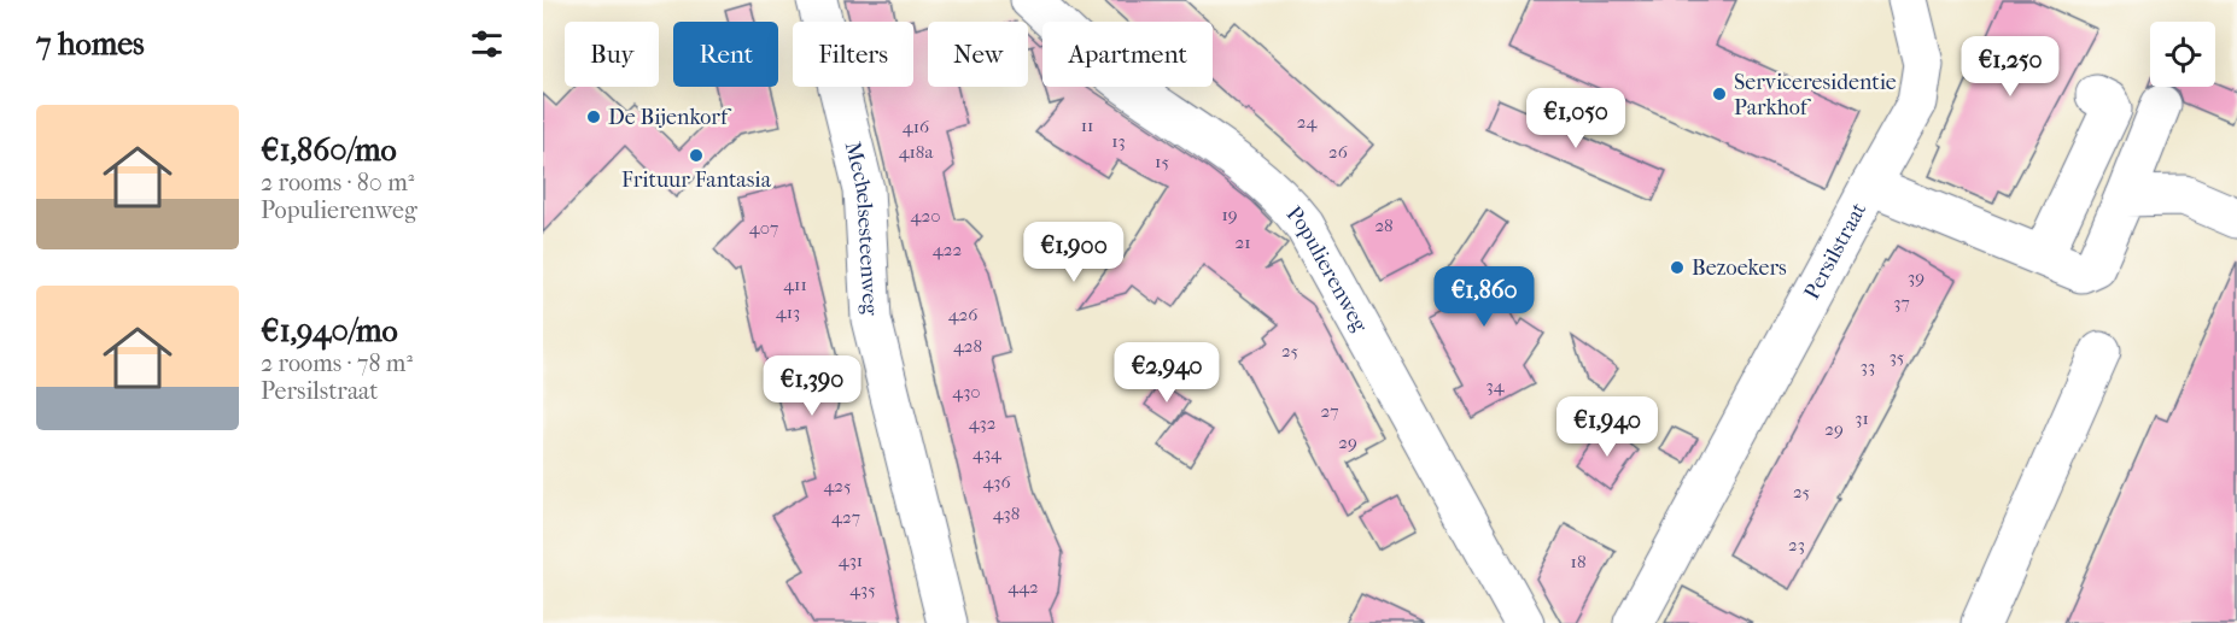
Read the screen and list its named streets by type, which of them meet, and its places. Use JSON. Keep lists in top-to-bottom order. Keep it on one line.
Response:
{"streets":{"street":["Mechelsesteenweg","Persilstraat","Populierenweg"]},"places":["Serviceresidentie Parkhof","De Bijenkorf","Frituur Fantasia","Bezoekers"],"house_numbers":["24","11","416","13","418a","26","15","19","420","28","407","21","422","39","411","37","413","426","428","25","35","33","34","430","27","31","432","29","29","434","436","425","25","438","427","23","431","18","442","435"],"page":{"heading":"7 homes","chip":["Buy","Rent","Filters","New","Apartment"],"price":["€1,250","€1,050","€1,900","€1,860","€2,940","€1,390","€1,940"],"list":[{"name":"€1,860/mo","note":"2 rooms · 80 m² · Populierenweg"},{"name":"€1,940/mo","note":"2 rooms · 78 m² · Persilstraat"}]}}
